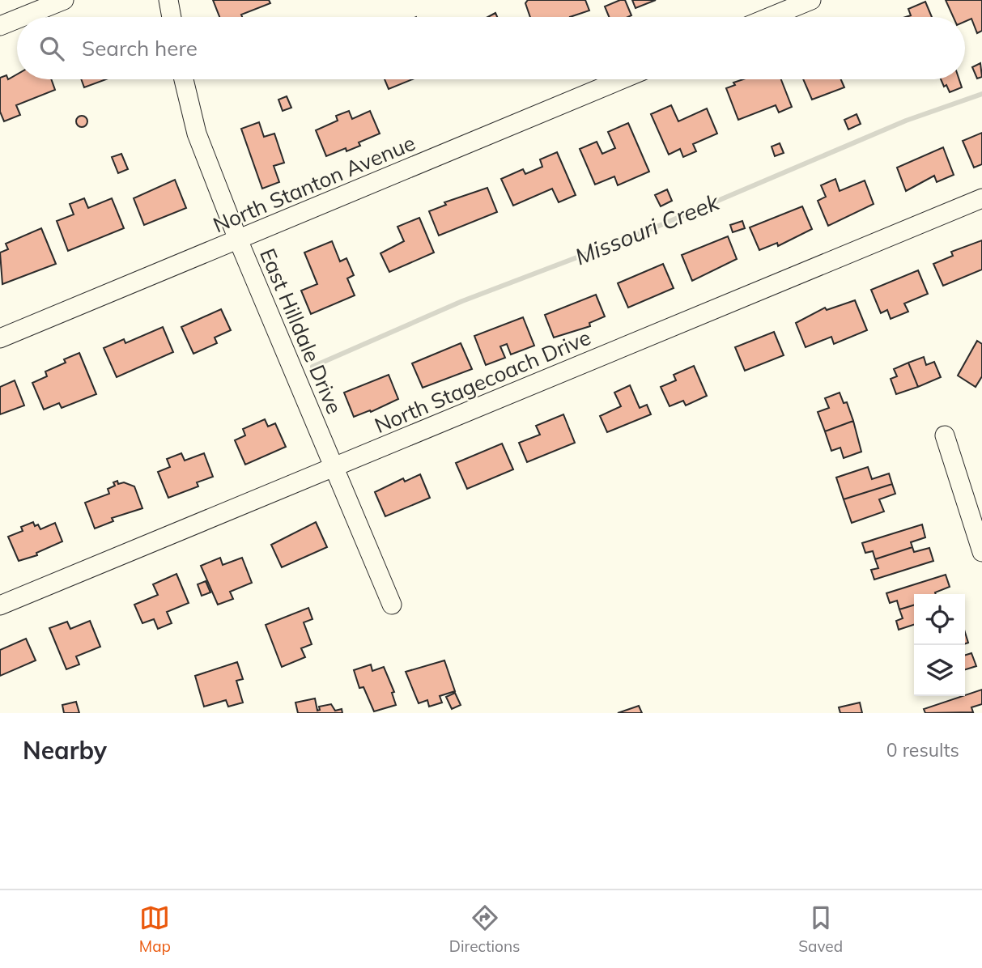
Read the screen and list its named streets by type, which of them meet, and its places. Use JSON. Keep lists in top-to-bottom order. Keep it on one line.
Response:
{"streets":{"street":["North Stanton Avenue","East Hilldale Drive","North Stagecoach Drive"]},"crossings":[["North Stanton Avenue","East Hilldale Drive"],["East Hilldale Drive","North Stagecoach Drive"]],"water":["Missouri Creek"],"page":{"search":"Search here","heading":["Nearby","0 results"],"nav":["Map","Directions","Saved"]}}
